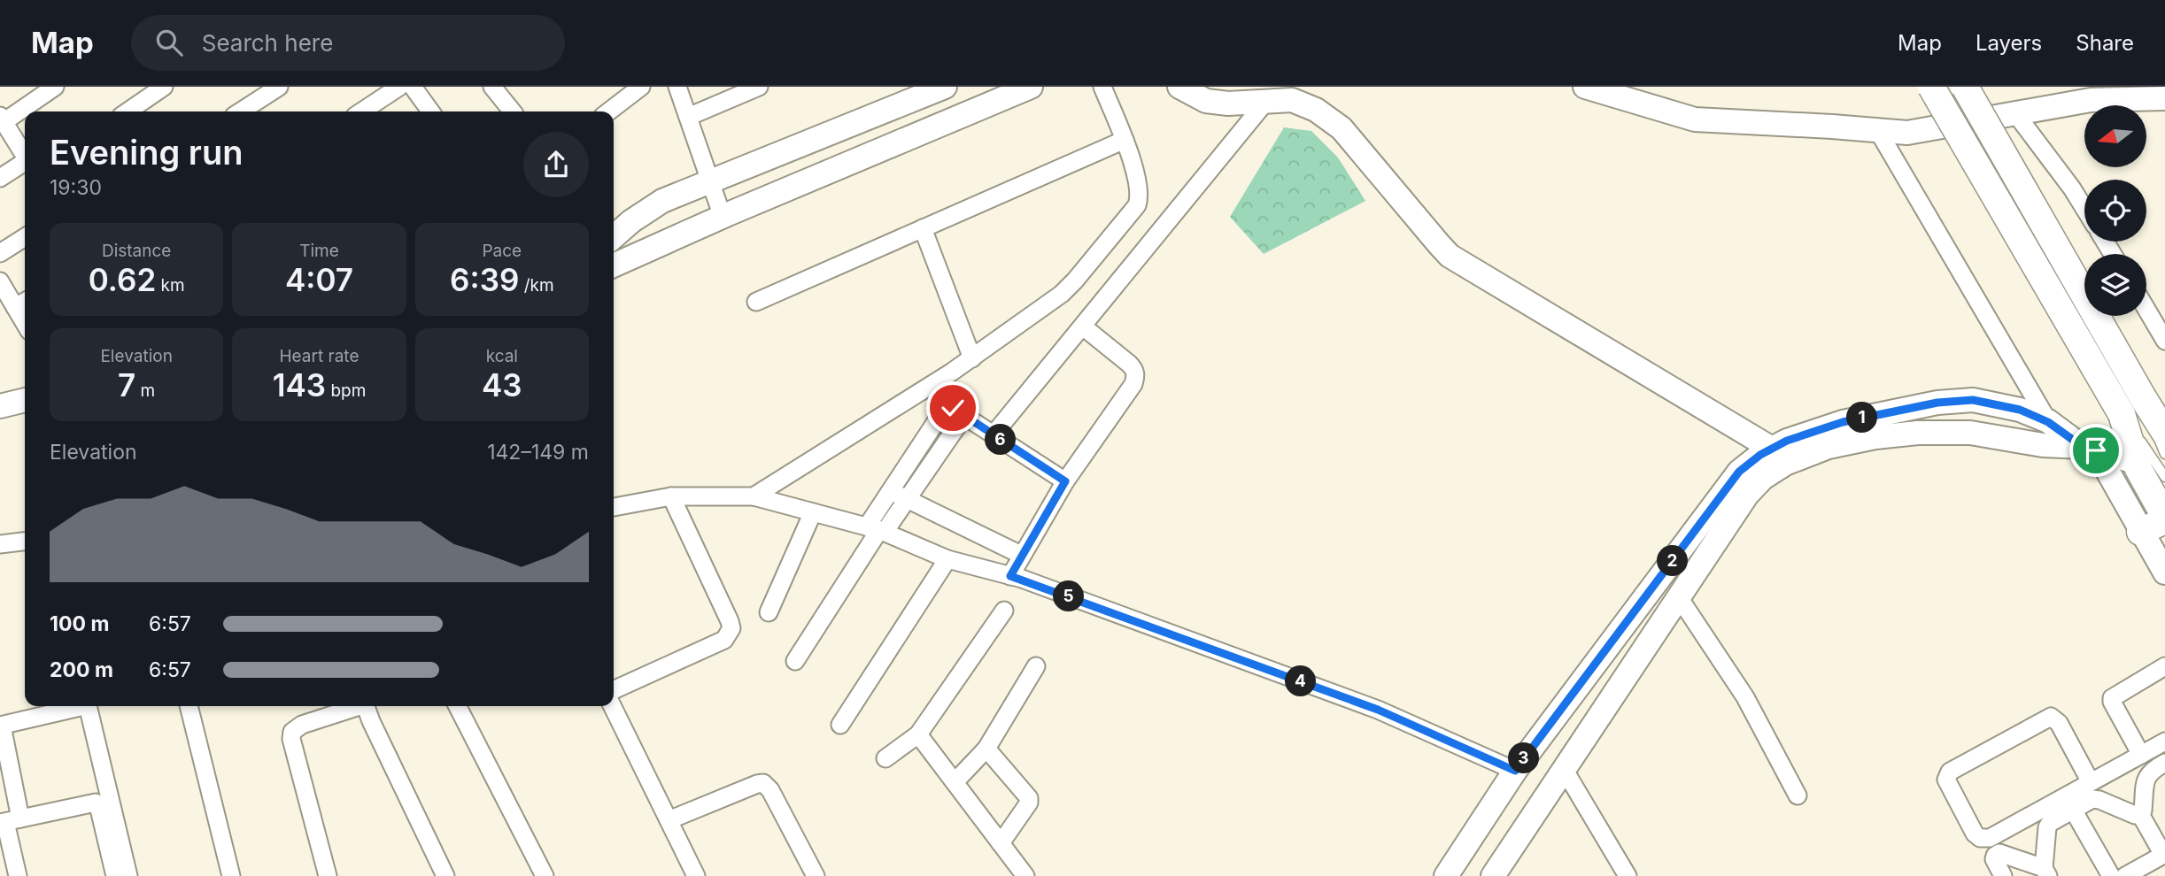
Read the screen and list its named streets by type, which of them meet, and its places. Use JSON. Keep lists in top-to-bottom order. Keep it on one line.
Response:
{"north":"left","page":{"header":"Map","search":"Search here","nav":["Map","Layers","Share"],"heading":["Evening run","19:30"],"stats":[["Distance","0.62 km"],["Time","4:07"],["Pace","6:39 /km"],["Elevation","7 m"],["Heart rate","143 bpm"],["kcal","43"]],"pins":["1","6","2","5","4","3"],"chart":["Elevation","142–149 m"],"list":[{"name":"100 m","note":"6:57"},{"name":"200 m","note":"6:57"}]}}
